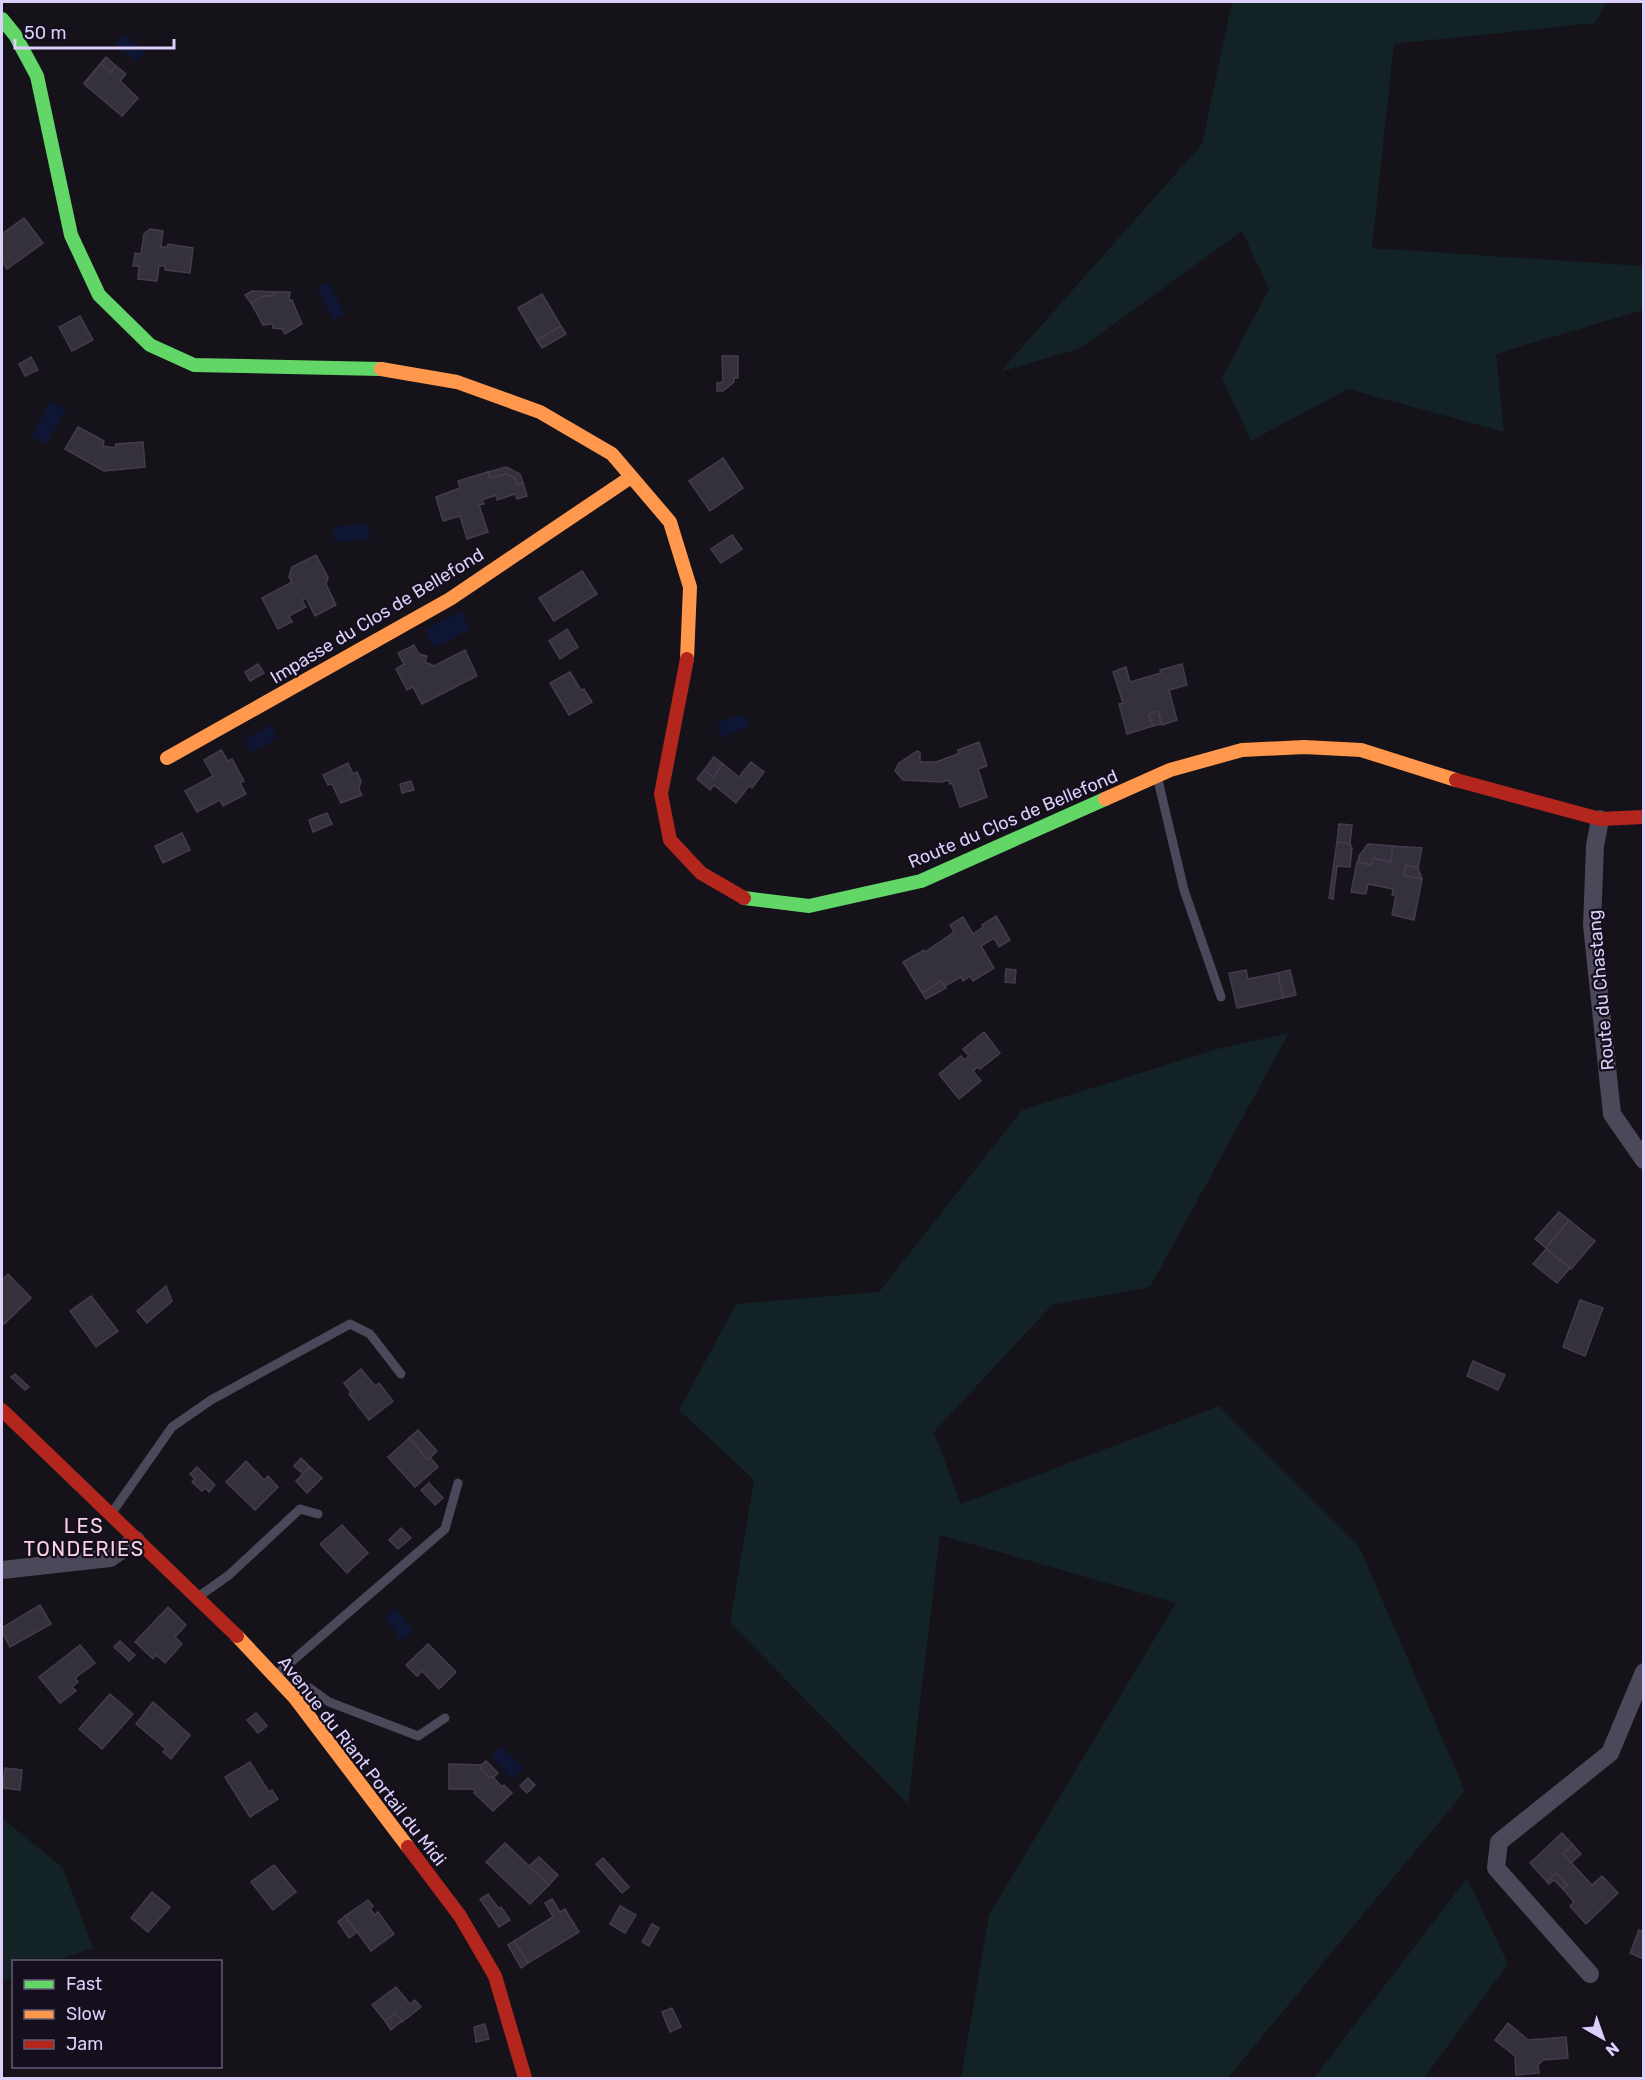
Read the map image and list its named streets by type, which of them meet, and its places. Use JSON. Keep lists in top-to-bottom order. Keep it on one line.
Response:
{"streets":{"street":["Impasse du Clos de Bellefond","Route du Clos de Bellefond","Route du Chastang","Avenue du Riant Portail du Midi"]},"crossings":[["Impasse du Clos de Bellefond","Route du Clos de Bellefond"],["Route du Clos de Bellefond","Route du Chastang"]],"districts":["LES TONDERIES"],"legend":["Fast","Slow","Jam"],"scale_bar":"50 m","north":"bottom right"}
